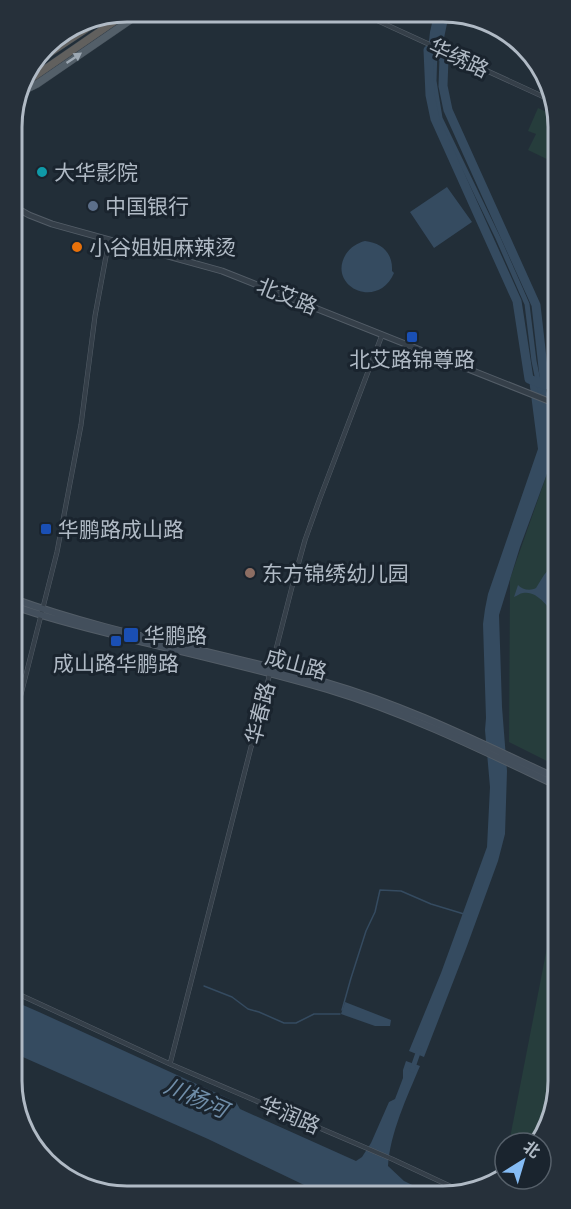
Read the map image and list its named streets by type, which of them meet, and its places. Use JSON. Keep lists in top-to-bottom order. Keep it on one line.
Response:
{"streets":{"main road":["成山路"],"street":["华绣路","北艾路","华春路","华润路"]},"crossings":[["北艾路","华春路"],["成山路","华春路"],["华春路","华润路"]],"water":["川杨河"],"places":{"other":["大华影院","中国银行","小谷姐姐麻辣烫","东方锦绣幼儿园"],"transit":["北艾路锦尊路","华鹏路成山路","华鹏路","成山路华鹏路"]},"north":"top right"}
